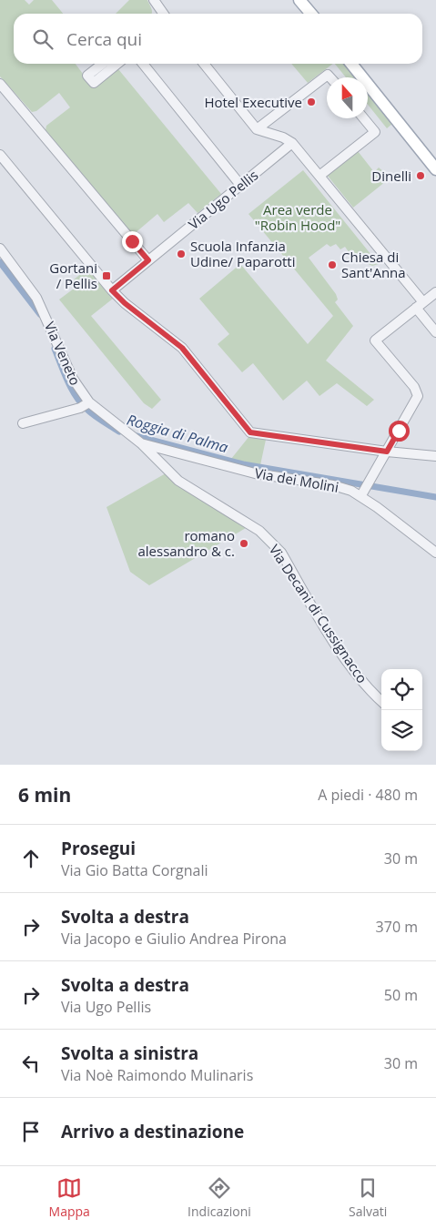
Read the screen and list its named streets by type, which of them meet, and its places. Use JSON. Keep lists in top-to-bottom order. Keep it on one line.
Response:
{"streets":{"street":["Via Ugo Pellis","Via Veneto","Via dei Molini","Via Decani di Cussignacco"]},"crossings":[["Via Veneto","Via dei Molini"],["Via Veneto","Via Decani di Cussignacco"],["Via dei Molini","Via Decani di Cussignacco"]],"water":["Roggia di Palma"],"parks":["Area verde \"Robin Hood\""],"places":{"other":["Hotel Executive","Dinelli","Scuola Infanzia Udine/ Paparotti","Chiesa di Sant'Anna","romano alessandro & c."],"transit":["Gortani / Pellis"]},"north":"top","page":{"search":"Cerca qui","heading":["6 min","A piedi · 480 m"],"list":[["Prosegui","Via Gio Batta Corgnali","30 m"],["Svolta a destra","Via Jacopo e Giulio Andrea Pirona","370 m"],["Svolta a destra","Via Ugo Pellis","50 m"],["Svolta a sinistra","Via Noè Raimondo Mulinaris","30 m"],"Arrivo a destinazione"],"nav":["Mappa","Indicazioni","Salvati"]}}
